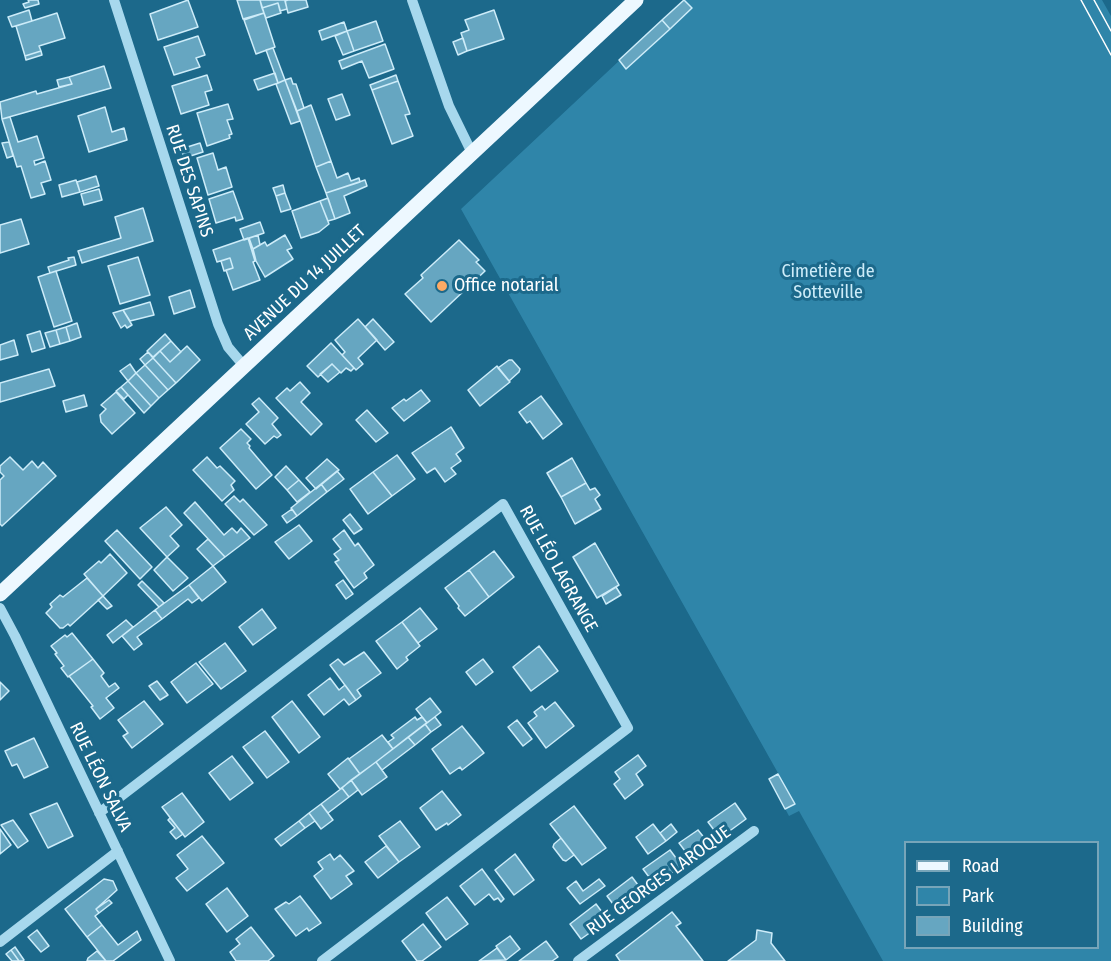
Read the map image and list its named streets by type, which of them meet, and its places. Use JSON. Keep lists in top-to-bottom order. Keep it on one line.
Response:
{"streets":{"main road":["AVENUE DU 14 JUILLET"],"street":["RUE DES SAPINS","RUE LÉO LAGRANGE","RUE LÉON SALVA","RUE GEORGES LAROQUE"]},"crossings":[["RUE DES SAPINS","AVENUE DU 14 JUILLET"],["RUE LÉO LAGRANGE","RUE LÉON SALVA"]],"parks":["Cimetière de Sotteville"],"places":["Office notarial"],"legend":["Road","Park","Building"]}
